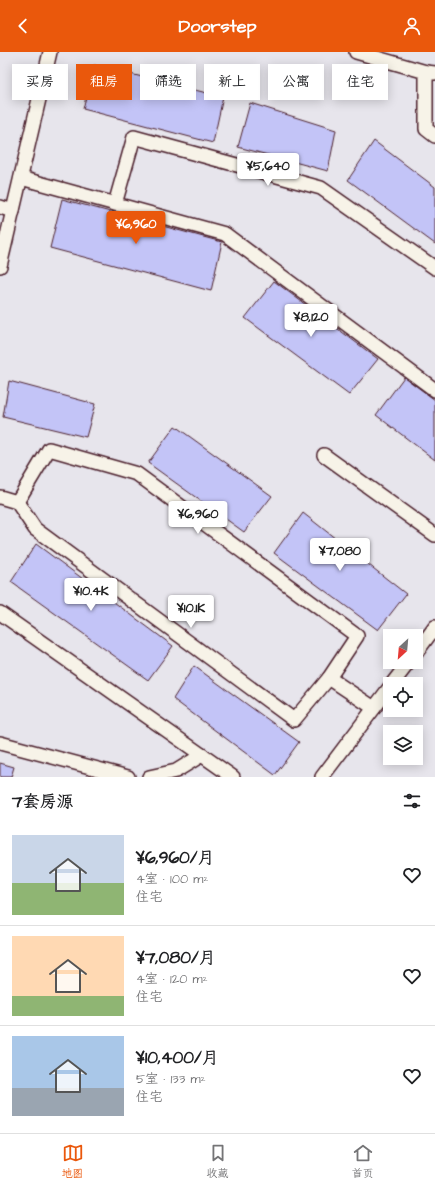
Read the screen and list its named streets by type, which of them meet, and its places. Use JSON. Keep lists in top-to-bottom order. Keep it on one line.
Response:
{"north":"bottom left","page":{"header":"Doorstep","chip":["买房","租房","筛选","新上","公寓","住宅"],"price":["¥5,640","¥6,960","¥8,120","¥6,960","¥7,080","¥10.4K","¥10.1K"],"heading":"7套房源","list":[{"name":"¥6,960/月","note":"4室 · 100 m² · 住宅"},{"name":"¥7,080/月","note":"4室 · 120 m² · 住宅"},{"name":"¥10,400/月","note":"5室 · 133 m² · 住宅"}],"tabs":["地图","收藏","首页"]}}
